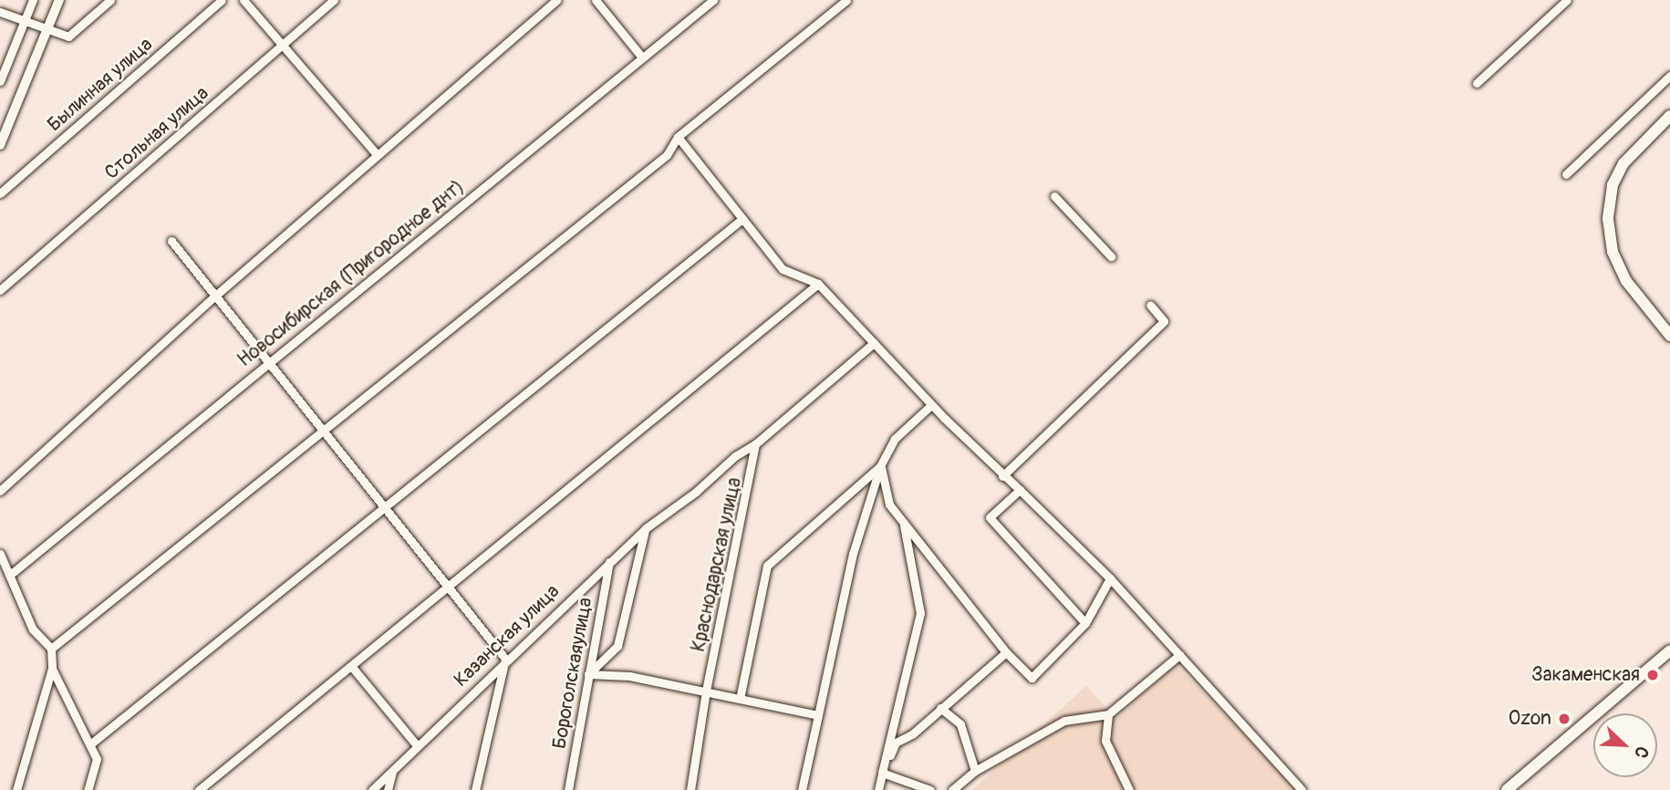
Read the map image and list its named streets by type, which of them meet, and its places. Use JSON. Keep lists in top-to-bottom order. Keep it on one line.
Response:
{"streets":{"street":["Былинная улица","Стольная улица","Новосибирская (Пригородное днт)","Краснодарская улица","Казанская улица","Бороголскаяулица"]},"crossings":[["Краснодарская улица","Казанская улица"],["Казанская улица","Бороголскаяулица"]],"places":["Закаменская","Ozon"],"north":"bottom right"}
